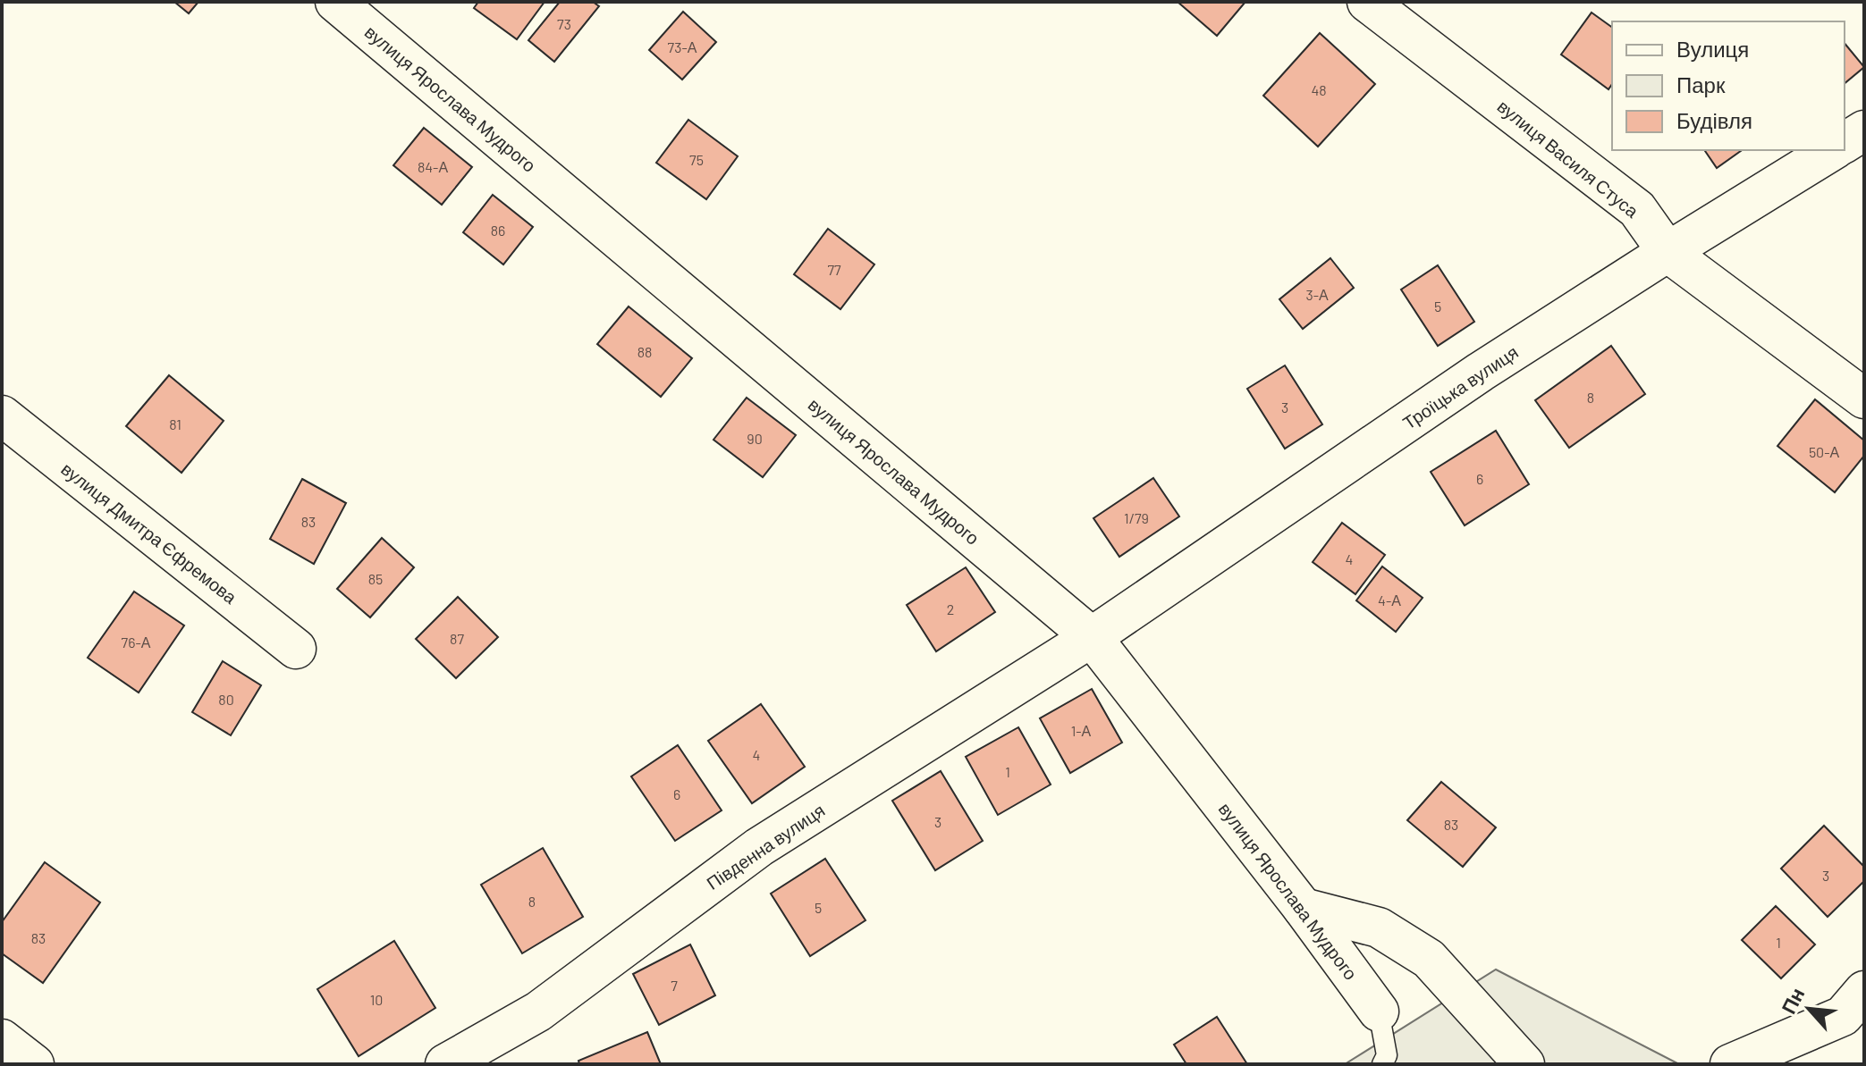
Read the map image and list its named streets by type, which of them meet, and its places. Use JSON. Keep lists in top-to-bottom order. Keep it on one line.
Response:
{"streets":{"street":["вулиця Ярослава Мудрого","вулиця Василя Стуса","Троїцька вулиця","вулиця Дмитра Єфремова","Південна вулиця"]},"crossings":[["вулиця Ярослава Мудрого","Троїцька вулиця"],["вулиця Ярослава Мудрого","Південна вулиця"],["вулиця Василя Стуса","Троїцька вулиця"],["Троїцька вулиця","Південна вулиця"]],"house_numbers":["73","73-А","48","75","84-А","86","77","3-А","5","88","8","3","81","90","50-А","6","1/79","83","4","85","4-А","2","87","76-А","80","1-А","4","1","6","3","83","3","8","5","83","1","7","10"],"legend":["Вулиця","Парк","Будівля"],"north":"top left"}
